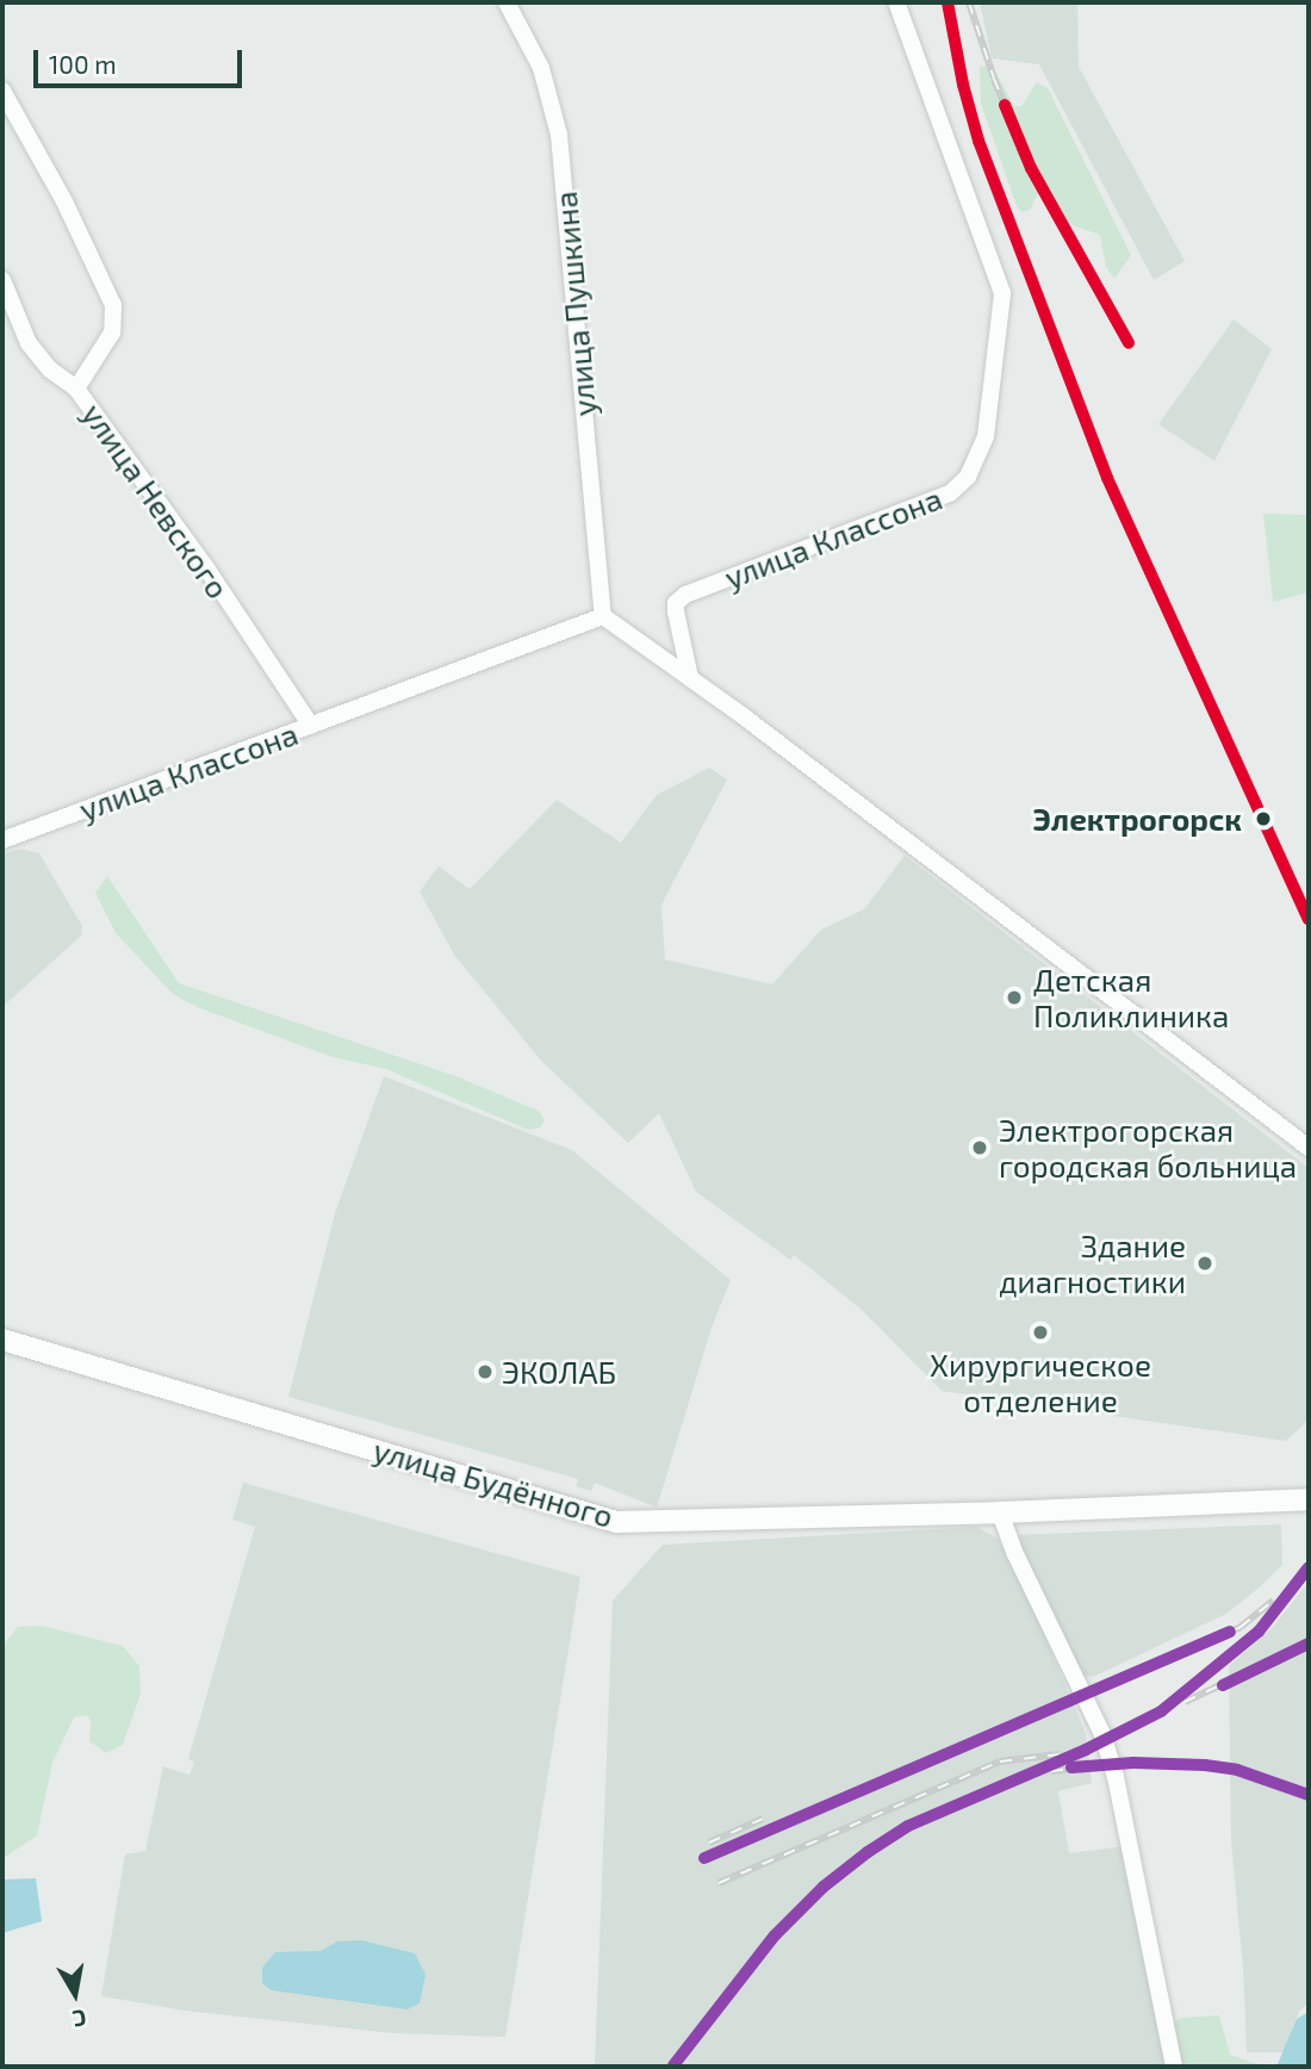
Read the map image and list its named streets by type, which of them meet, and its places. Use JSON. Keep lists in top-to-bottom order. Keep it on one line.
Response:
{"streets":{"street":["улица Пушкина","улица Невского","улица Классона","улица Будённого"]},"crossings":[["улица Пушкина","улица Классона"],["улица Невского","улица Классона"]],"places":["Электрогорск","Детская Поликлиника","Электрогорская городская больница","Здание диагностики","Хирургическое отделение","ЭКОЛАБ"],"scale_bar":"100 m","north":"bottom"}
